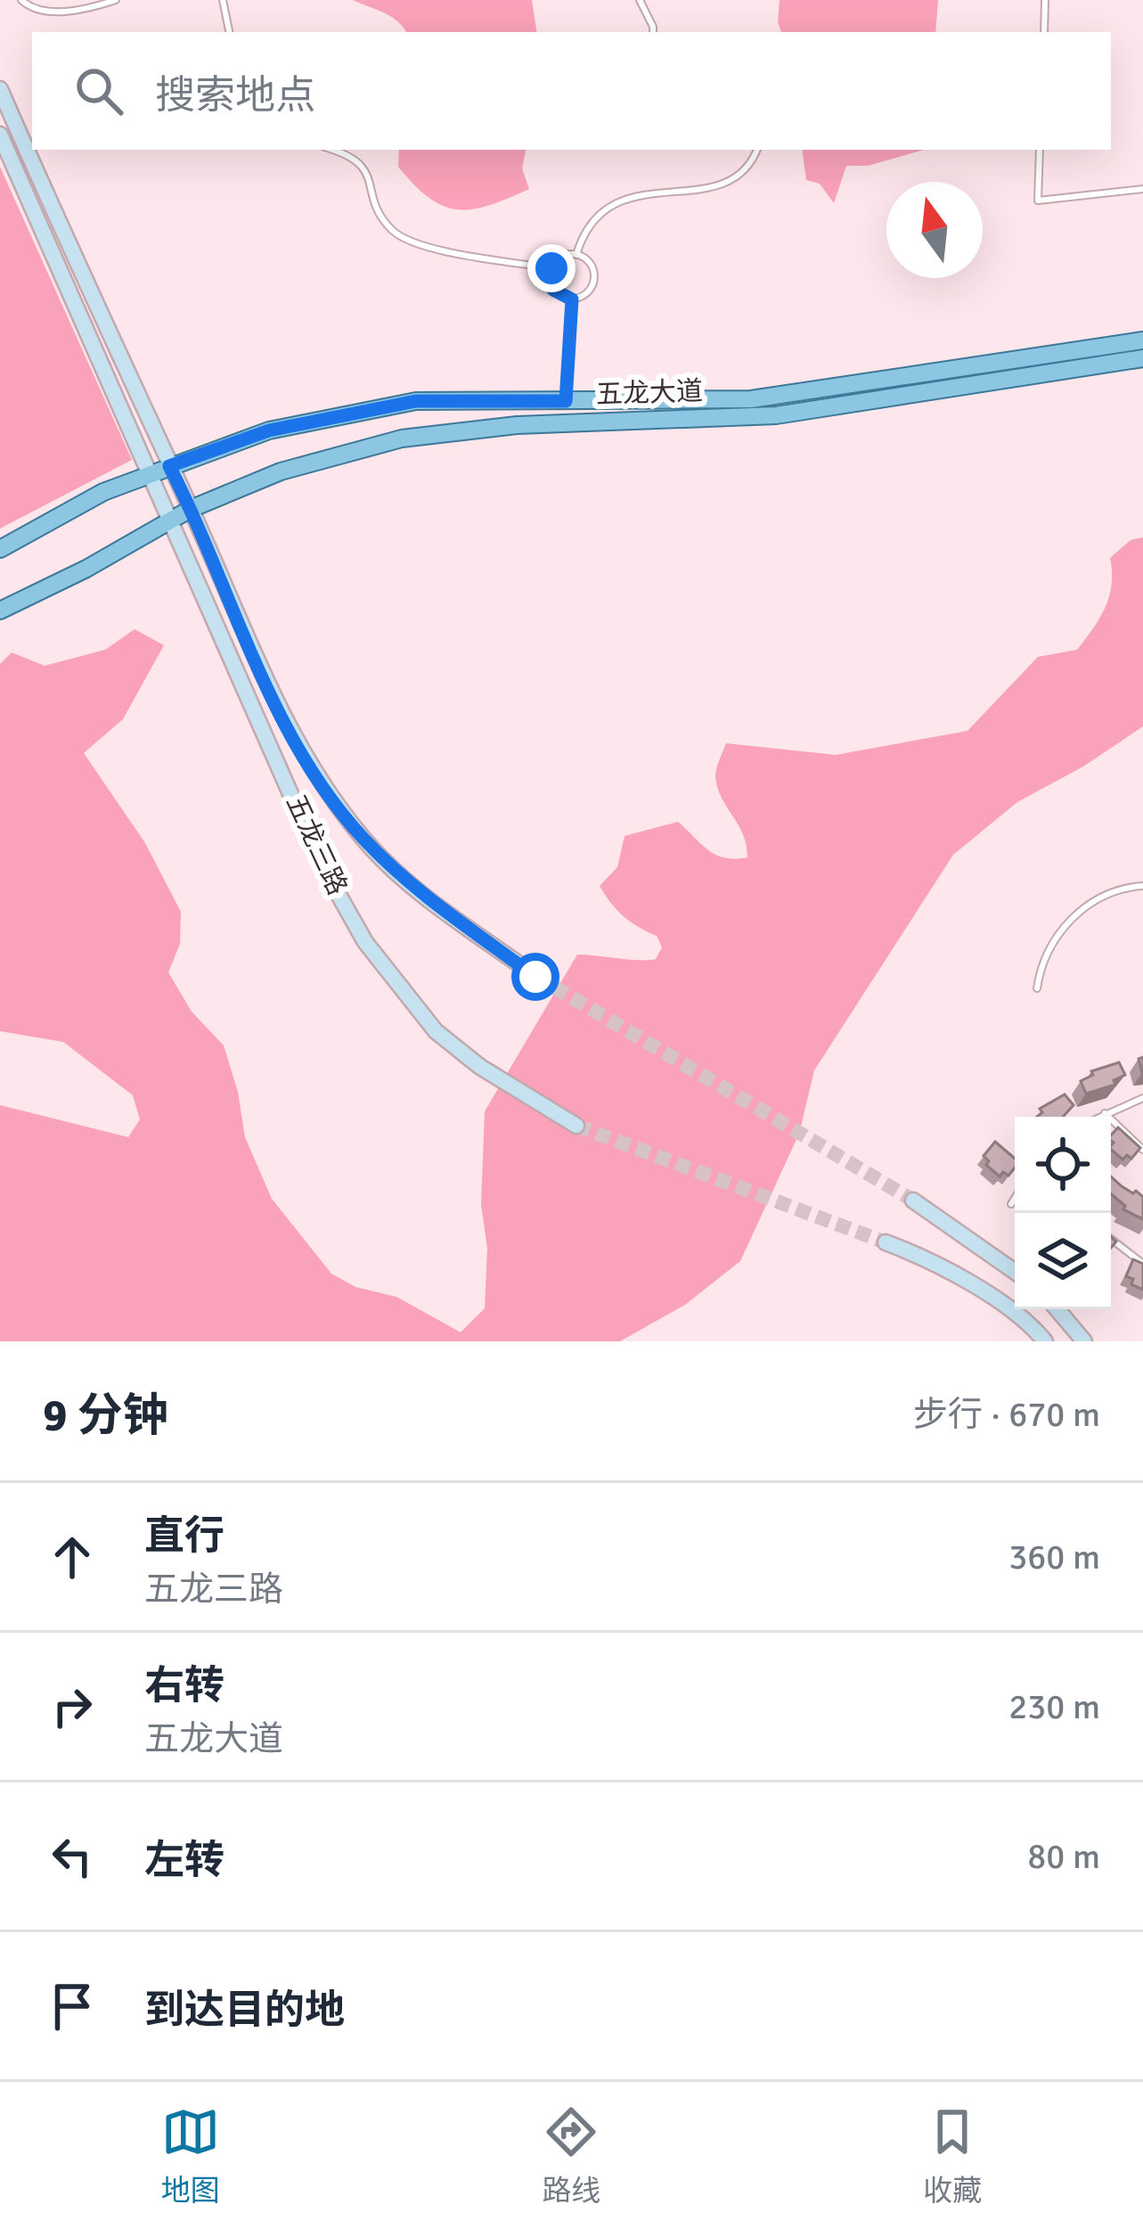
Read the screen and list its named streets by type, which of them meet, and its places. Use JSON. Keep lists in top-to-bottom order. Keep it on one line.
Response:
{"streets":{"main road":["五龙大道","五龙三路"]},"crossings":[["五龙大道","五龙三路"]],"north":"top","page":{"search":"搜索地点","heading":["9 分钟","步行 · 670 m"],"list":[["直行","五龙三路","360 m"],["右转","五龙大道","230 m"],["左转","80 m"],"到达目的地"],"nav":["地图","路线","收藏"]}}
